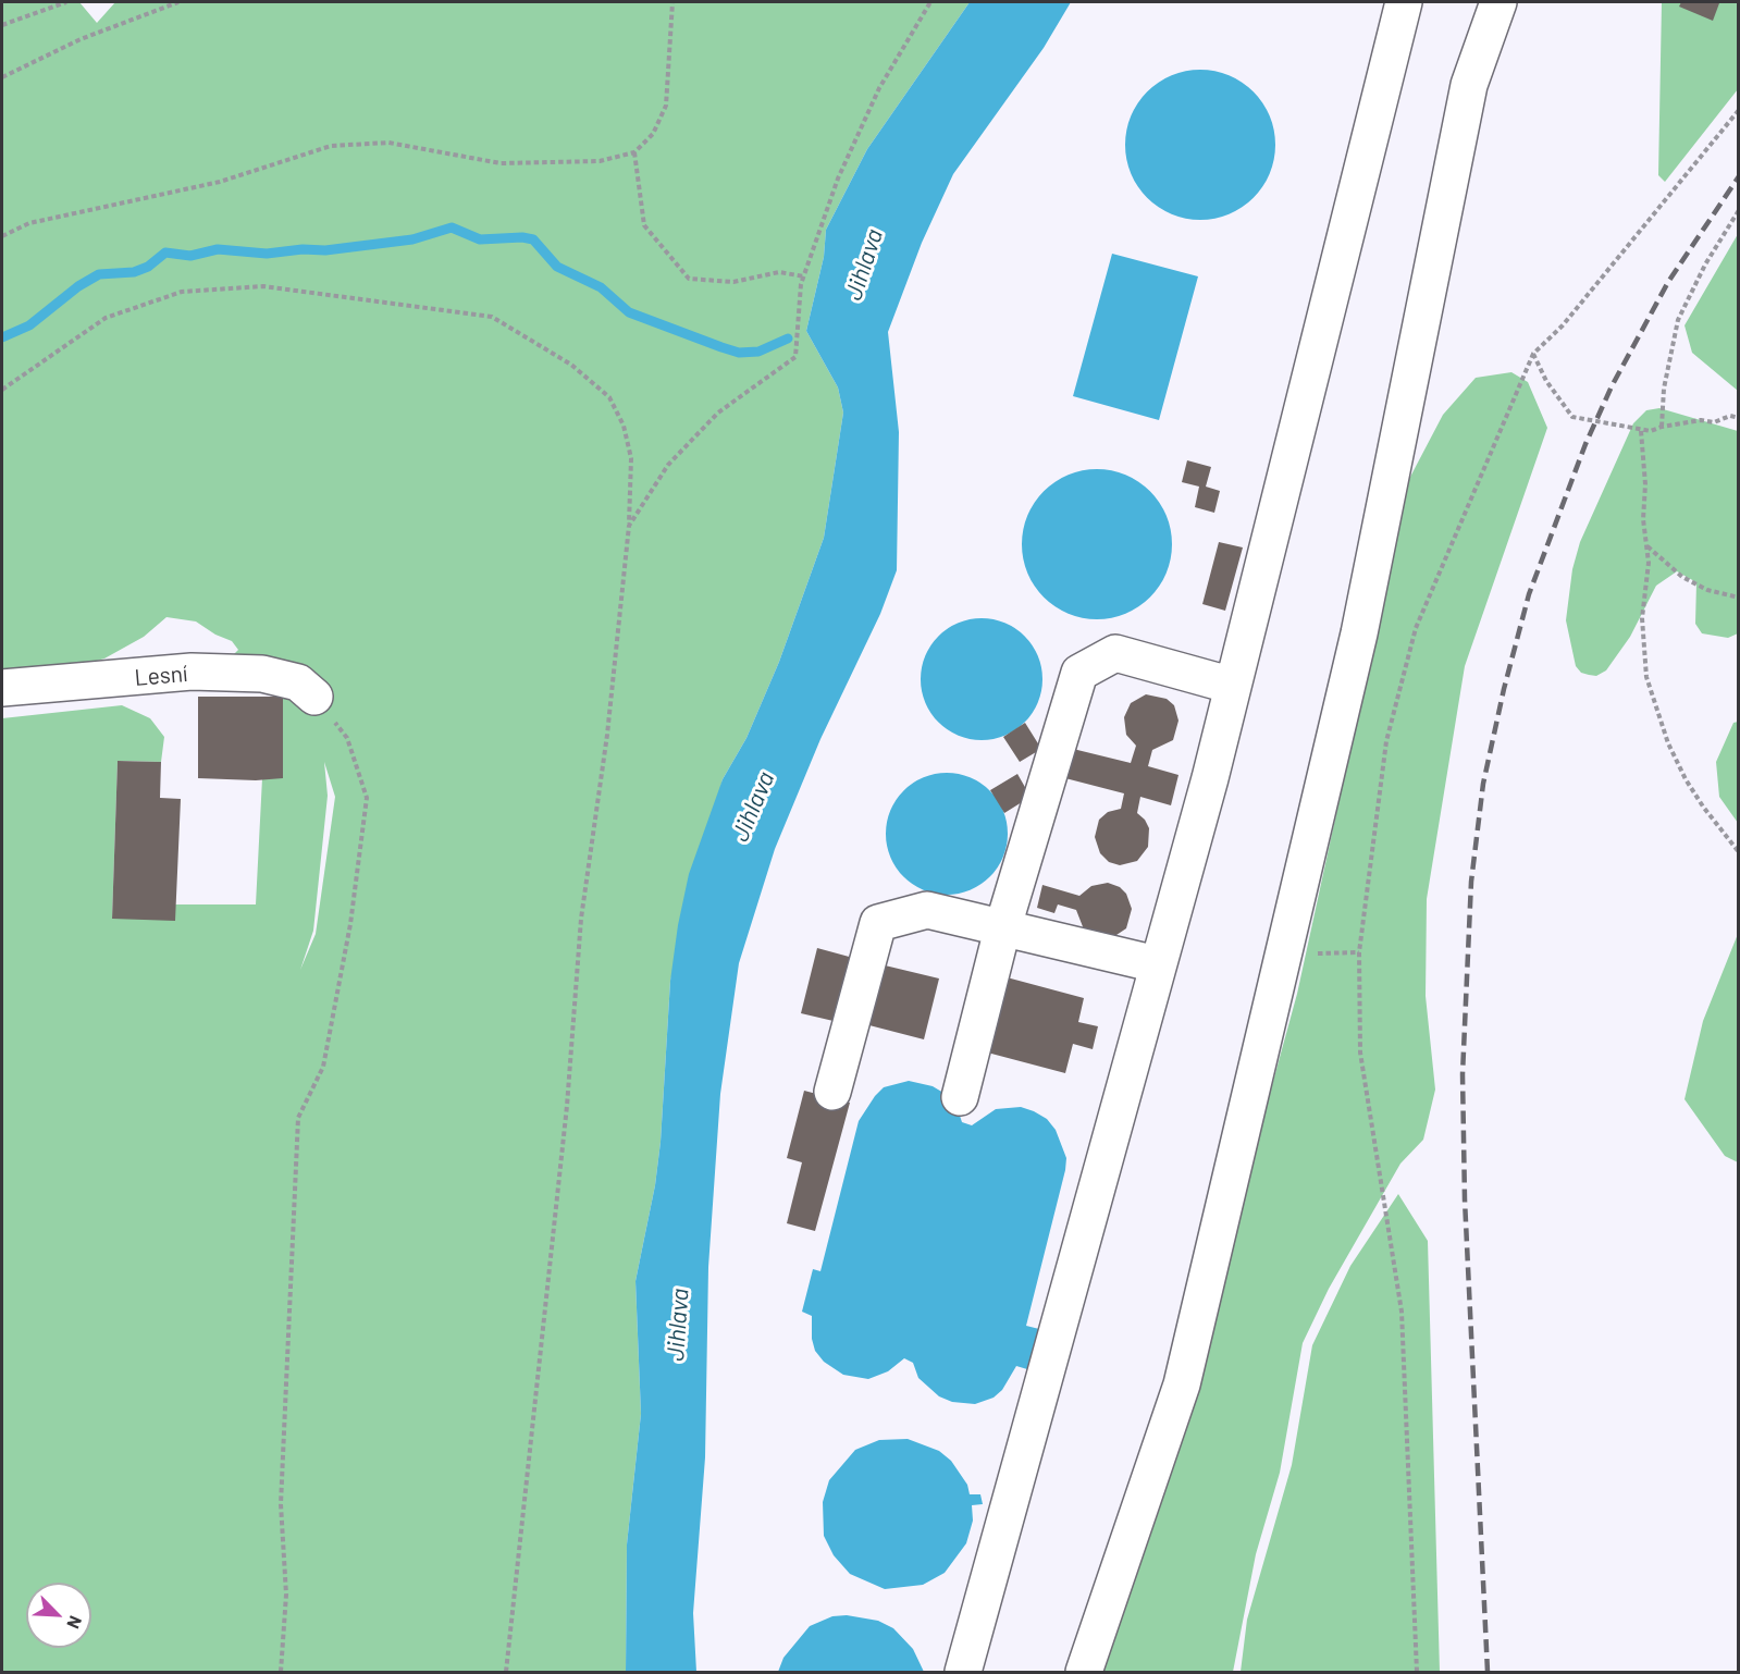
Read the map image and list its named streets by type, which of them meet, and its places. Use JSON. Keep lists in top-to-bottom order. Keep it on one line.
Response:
{"streets":{"street":["Lesní"]},"water":["Jihlava"],"north":"bottom right"}
